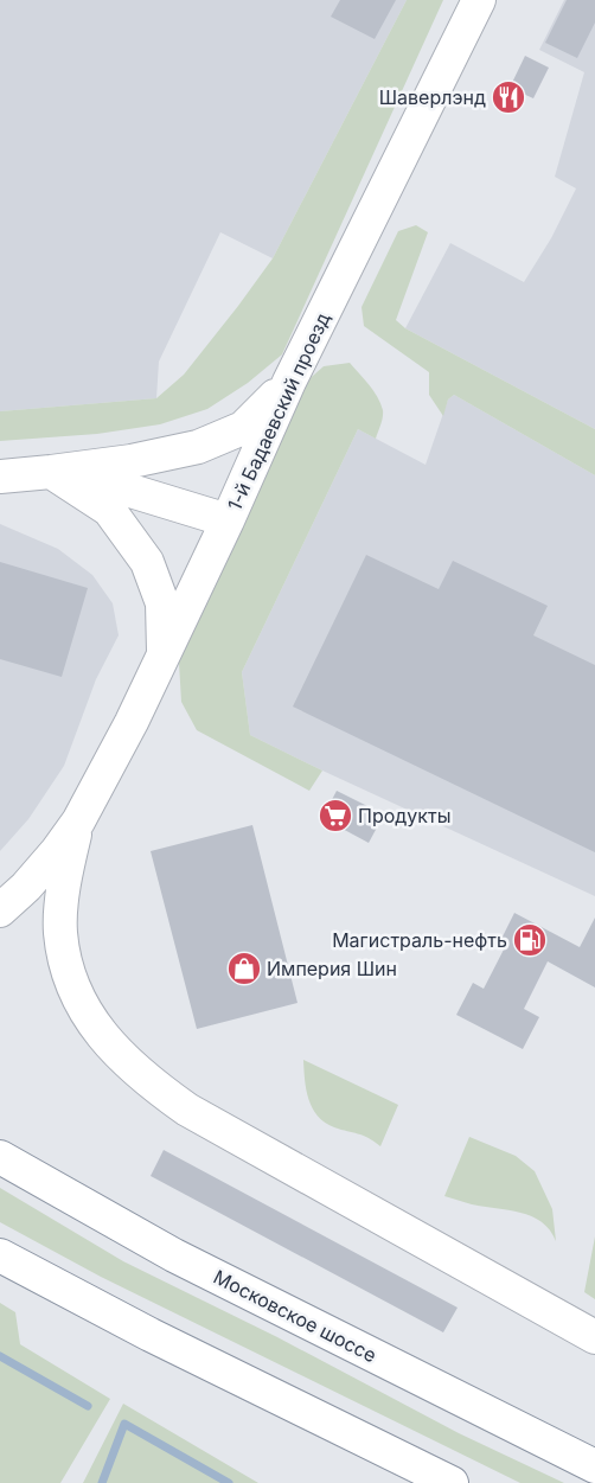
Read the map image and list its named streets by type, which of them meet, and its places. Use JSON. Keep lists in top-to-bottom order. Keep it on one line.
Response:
{"streets":{"main road":["1-й Бадаевский проезд","Московское шоссе"]},"places":{"restaurant":["Шаверлэнд"],"supermarket":["Продукты"],"fuel station":["Магистраль-нефть"],"shop":["Империя Шин"]}}
